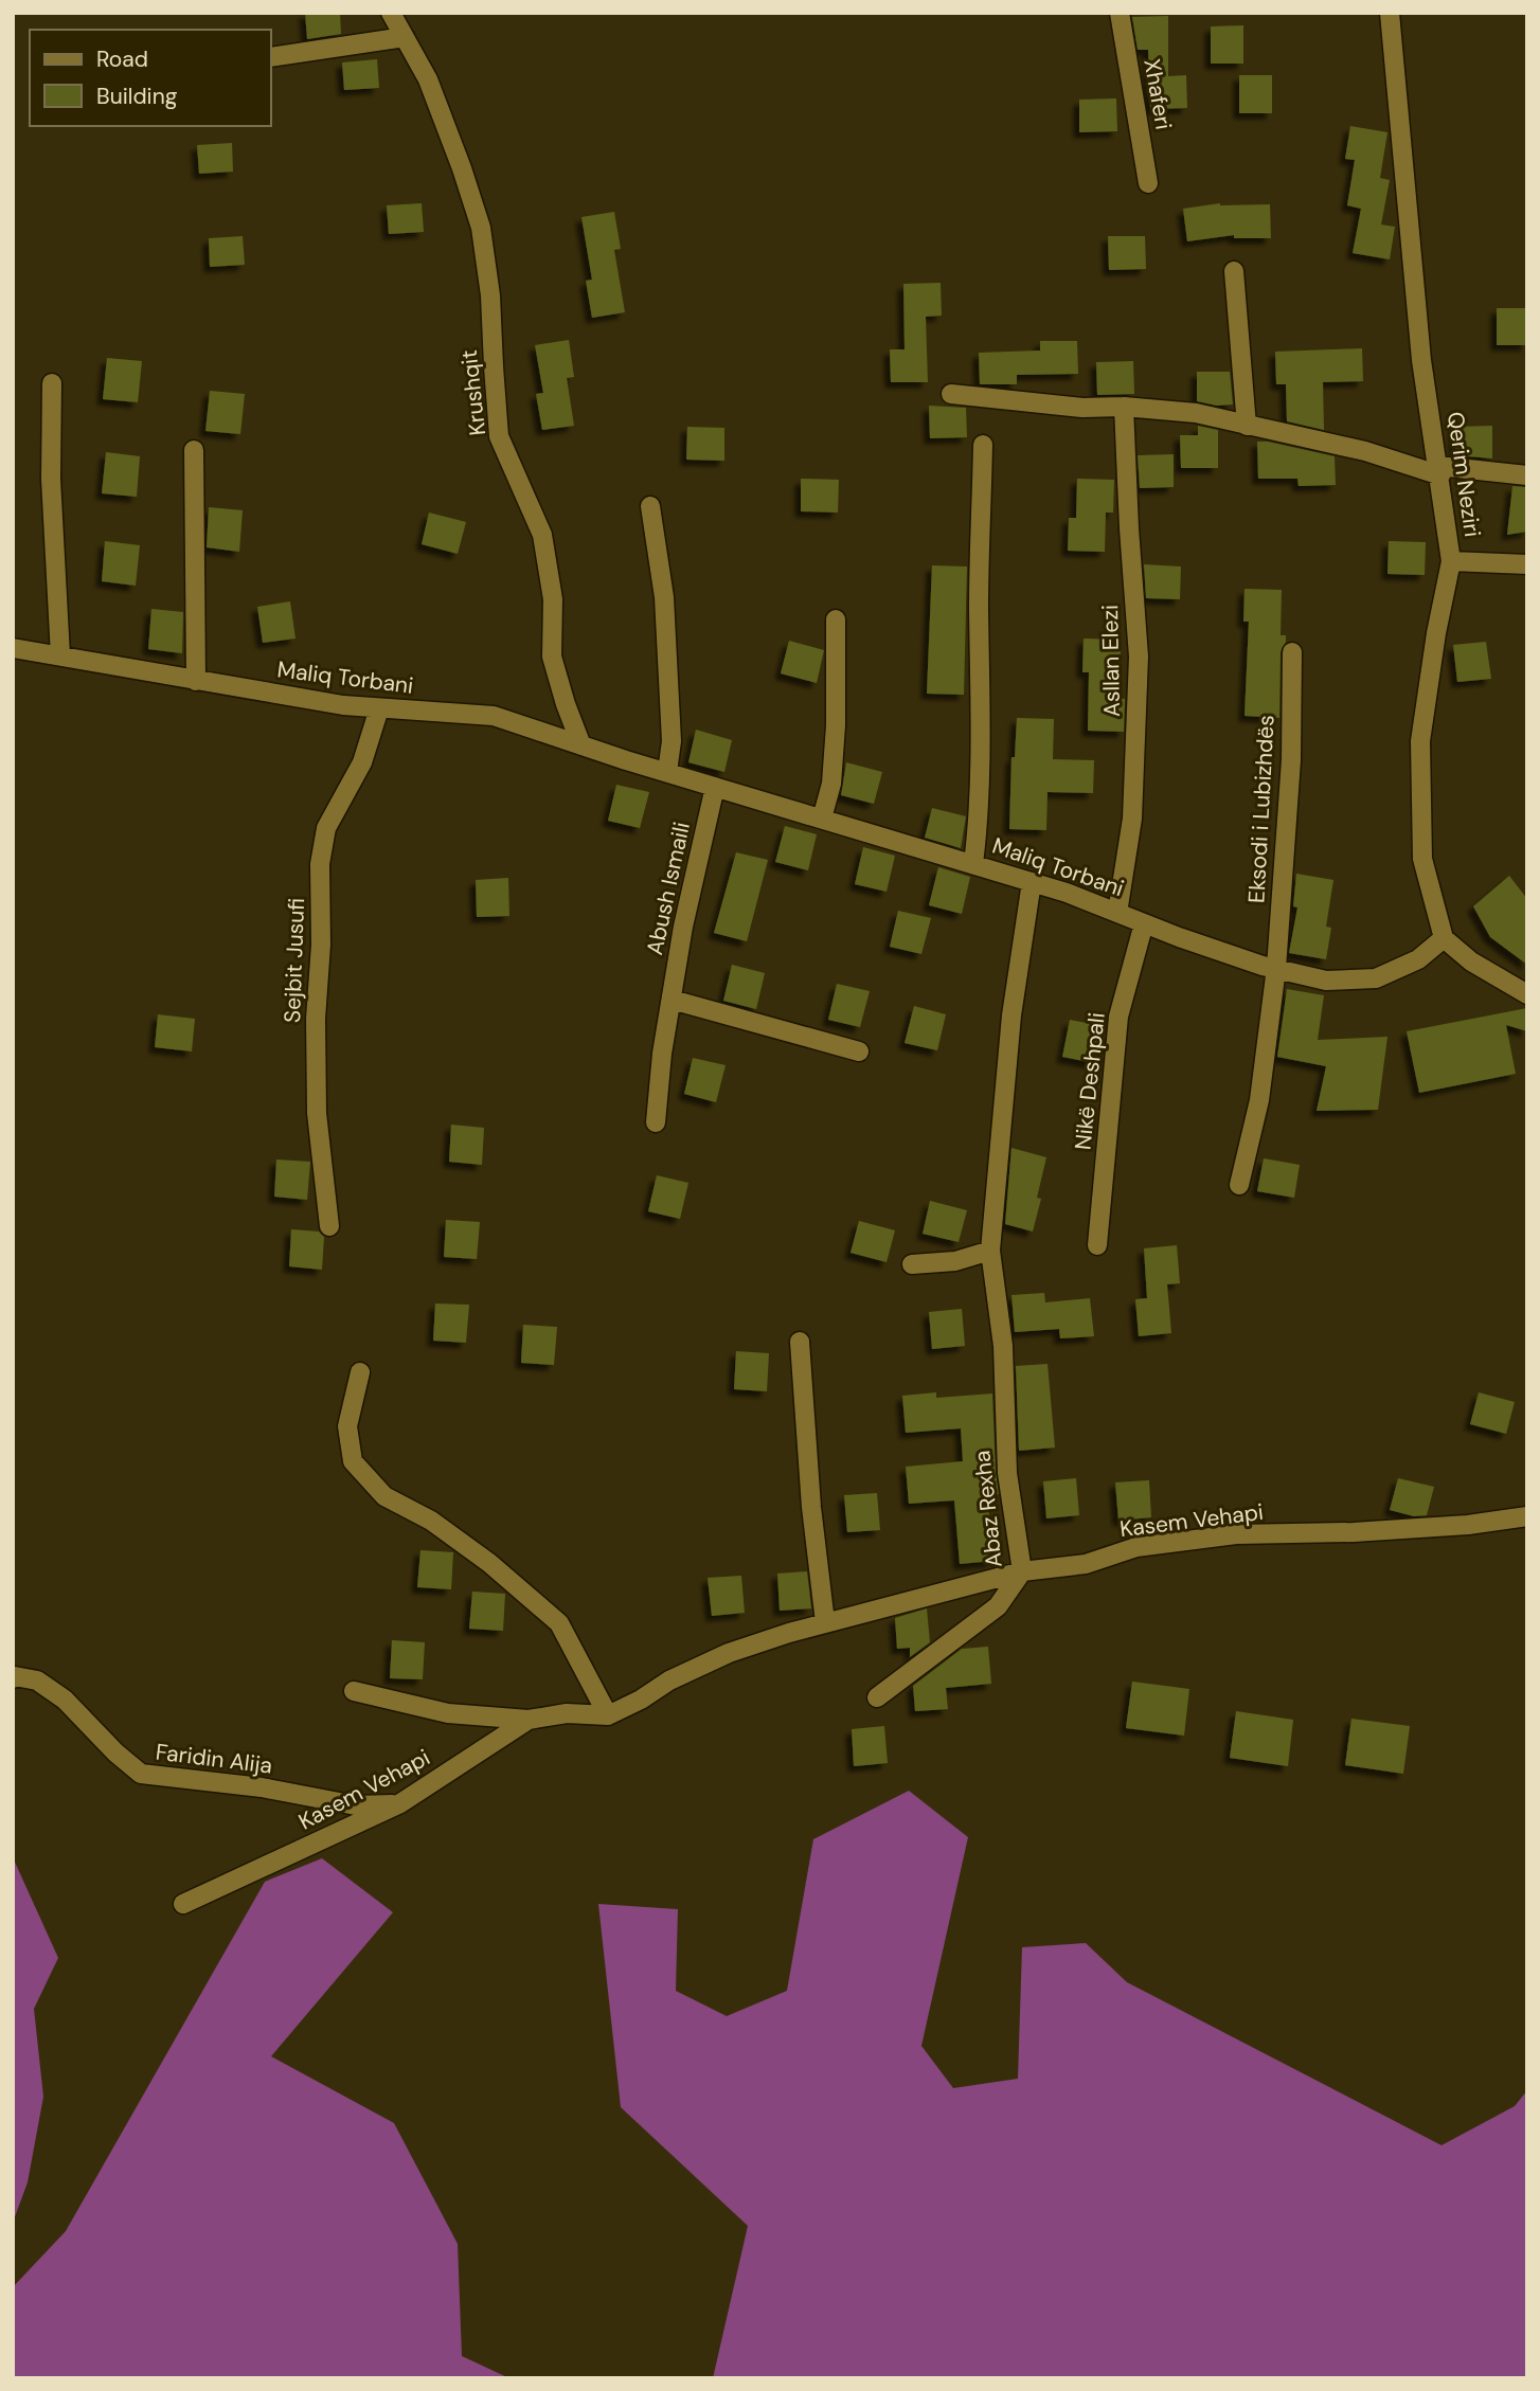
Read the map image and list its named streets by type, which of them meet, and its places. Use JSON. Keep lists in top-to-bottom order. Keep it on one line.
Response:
{"streets":{"street":["Xhaferi","Krushqit","Qerim Neziri","Asllan Elezi","Maliq Torbani","Eksodi i Lubizhdës","Abush Ismaili","Sejbit Jusufi","Nikë Deshpali","Abaz Rexha","Kasem Vehapi","Faridin Alija"]},"crossings":[["Krushqit","Maliq Torbani"],["Qerim Neziri","Maliq Torbani"],["Asllan Elezi","Maliq Torbani"],["Maliq Torbani","Eksodi i Lubizhdës"],["Maliq Torbani","Abush Ismaili"],["Maliq Torbani","Sejbit Jusufi"],["Maliq Torbani","Nikë Deshpali"],["Maliq Torbani","Abaz Rexha"],["Abaz Rexha","Kasem Vehapi"],["Kasem Vehapi","Faridin Alija"]],"legend":["Road","Building"]}
